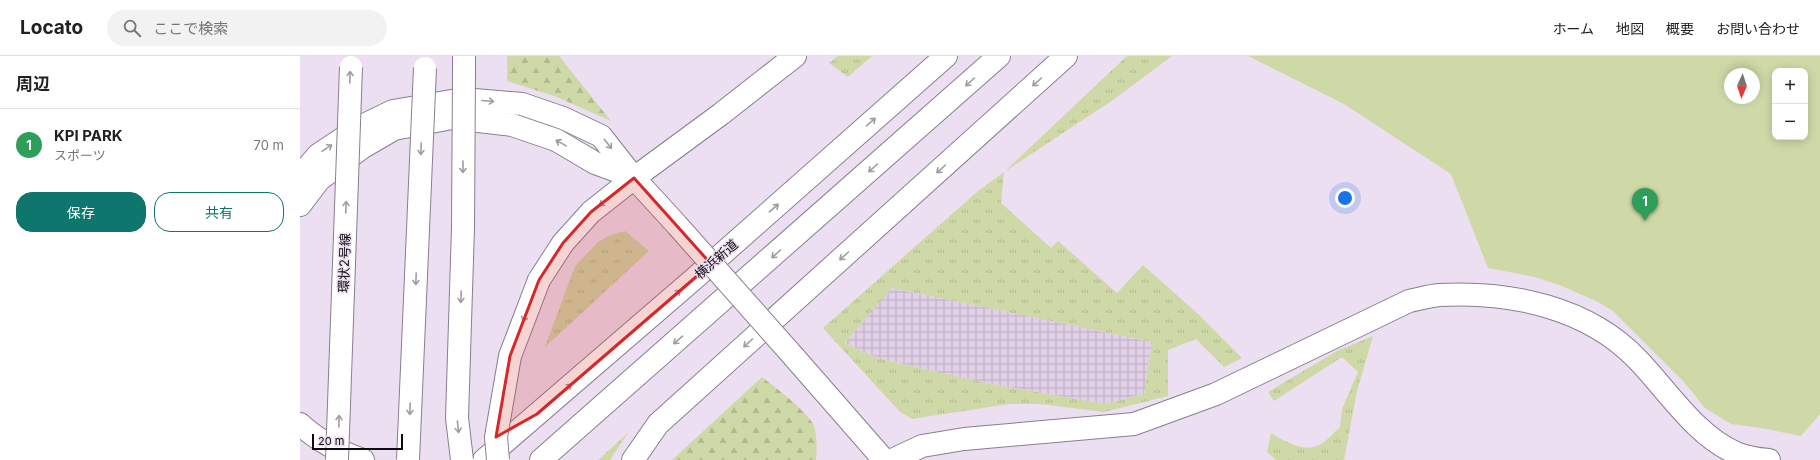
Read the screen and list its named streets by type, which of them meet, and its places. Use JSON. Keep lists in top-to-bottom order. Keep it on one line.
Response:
{"streets":{"main road":["横浜新道","環状2号線"]},"scale_bar":"20 m","north":"bottom","page":{"header":"Locato","search":"ここで検索","nav":["ホーム","地図","概要","お問い合わせ"],"heading":"周辺","map_buttons":["+","−"],"list":[{"mark":"1","name":"KPI PARK","note":"スポーツ","value":"70 m"}],"buttons":["保存","共有"],"pins":"1","scale":"20 m"}}
